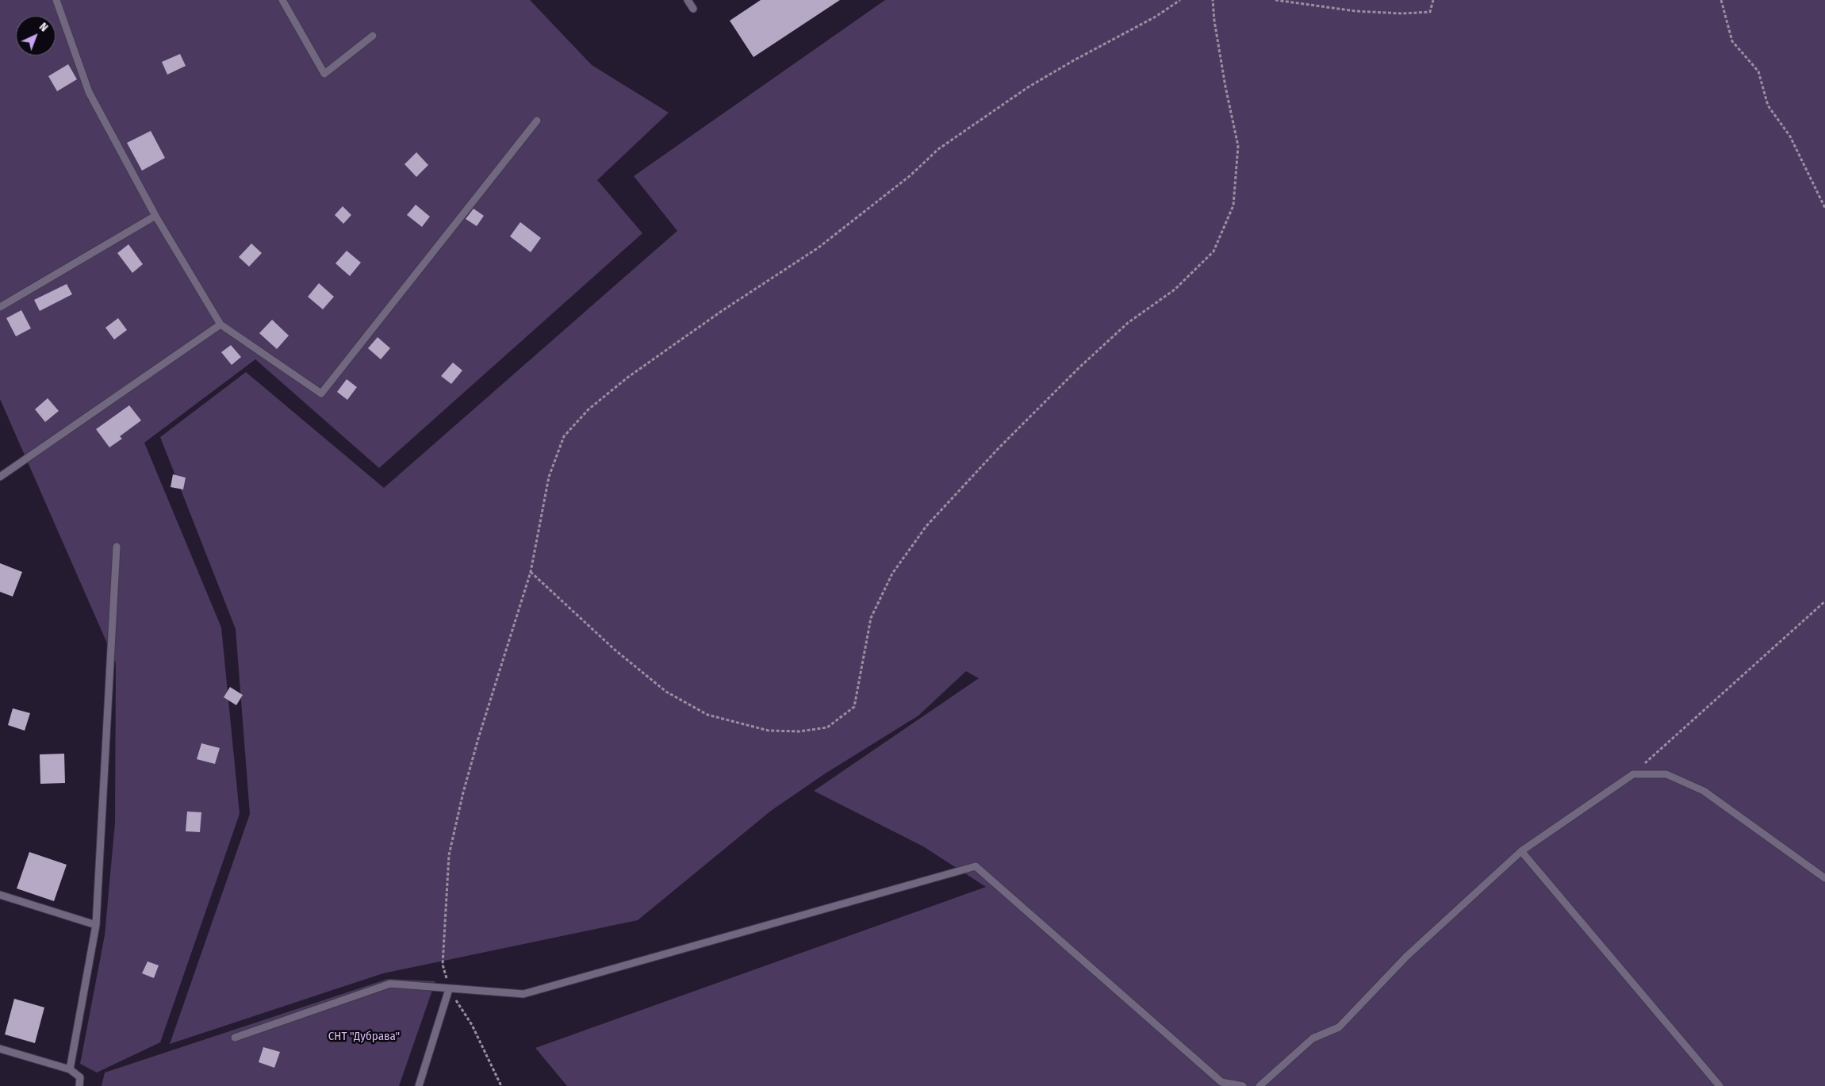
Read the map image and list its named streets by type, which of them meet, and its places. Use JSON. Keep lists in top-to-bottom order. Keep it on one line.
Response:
{"parks":["СНТ \"Дубрава\""],"north":"top right"}
